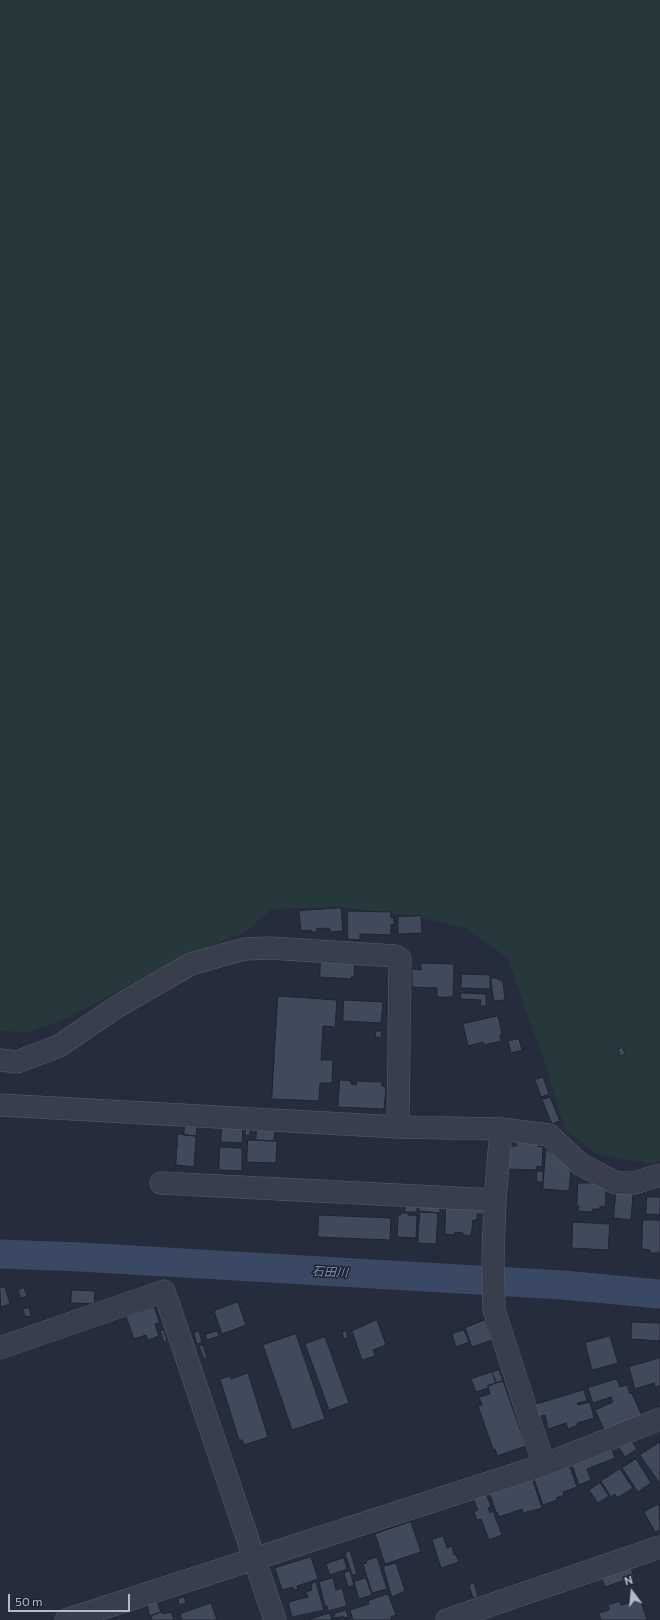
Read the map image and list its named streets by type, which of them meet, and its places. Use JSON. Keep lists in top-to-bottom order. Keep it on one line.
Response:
{"water":["石田川"],"scale_bar":"50 m","north":"top"}
